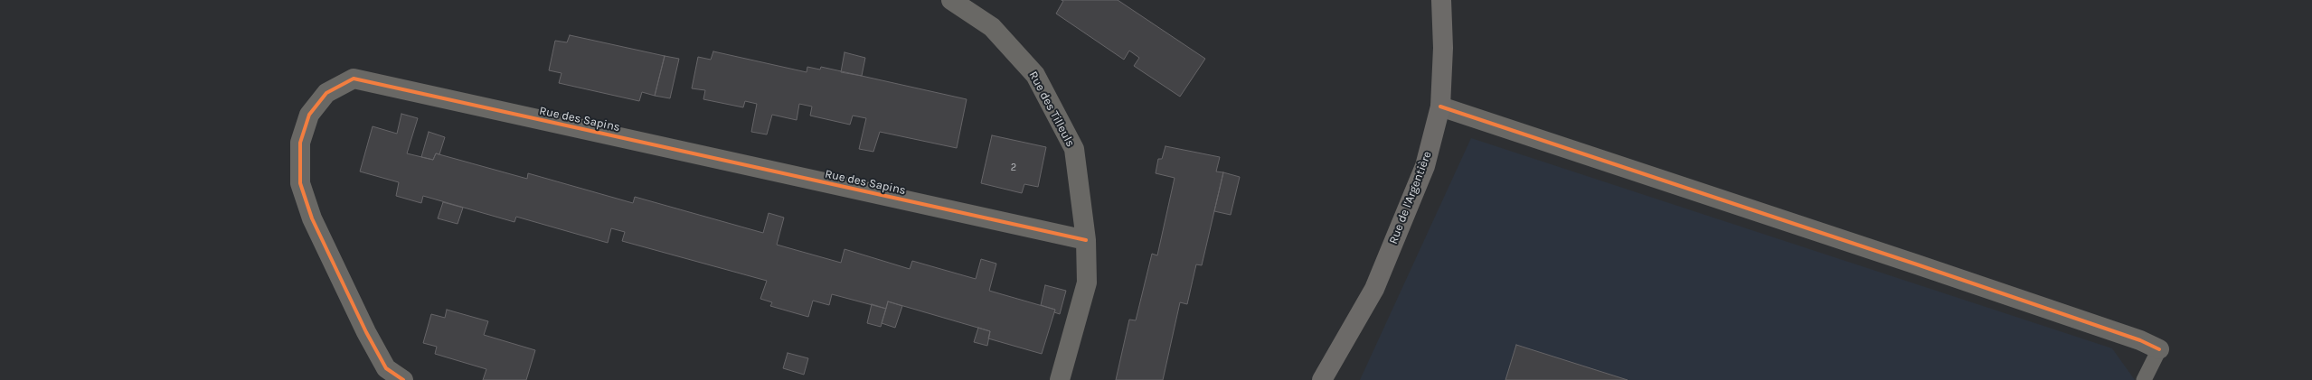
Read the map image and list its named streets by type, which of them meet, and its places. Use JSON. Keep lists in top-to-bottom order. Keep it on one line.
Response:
{"streets":{"main road":["Rue de l'Argentière"],"street":["Rue des Tilleuls","Rue des Sapins"]},"crossings":[["Rue des Tilleuls","Rue des Sapins"]],"house_numbers":["2"]}
